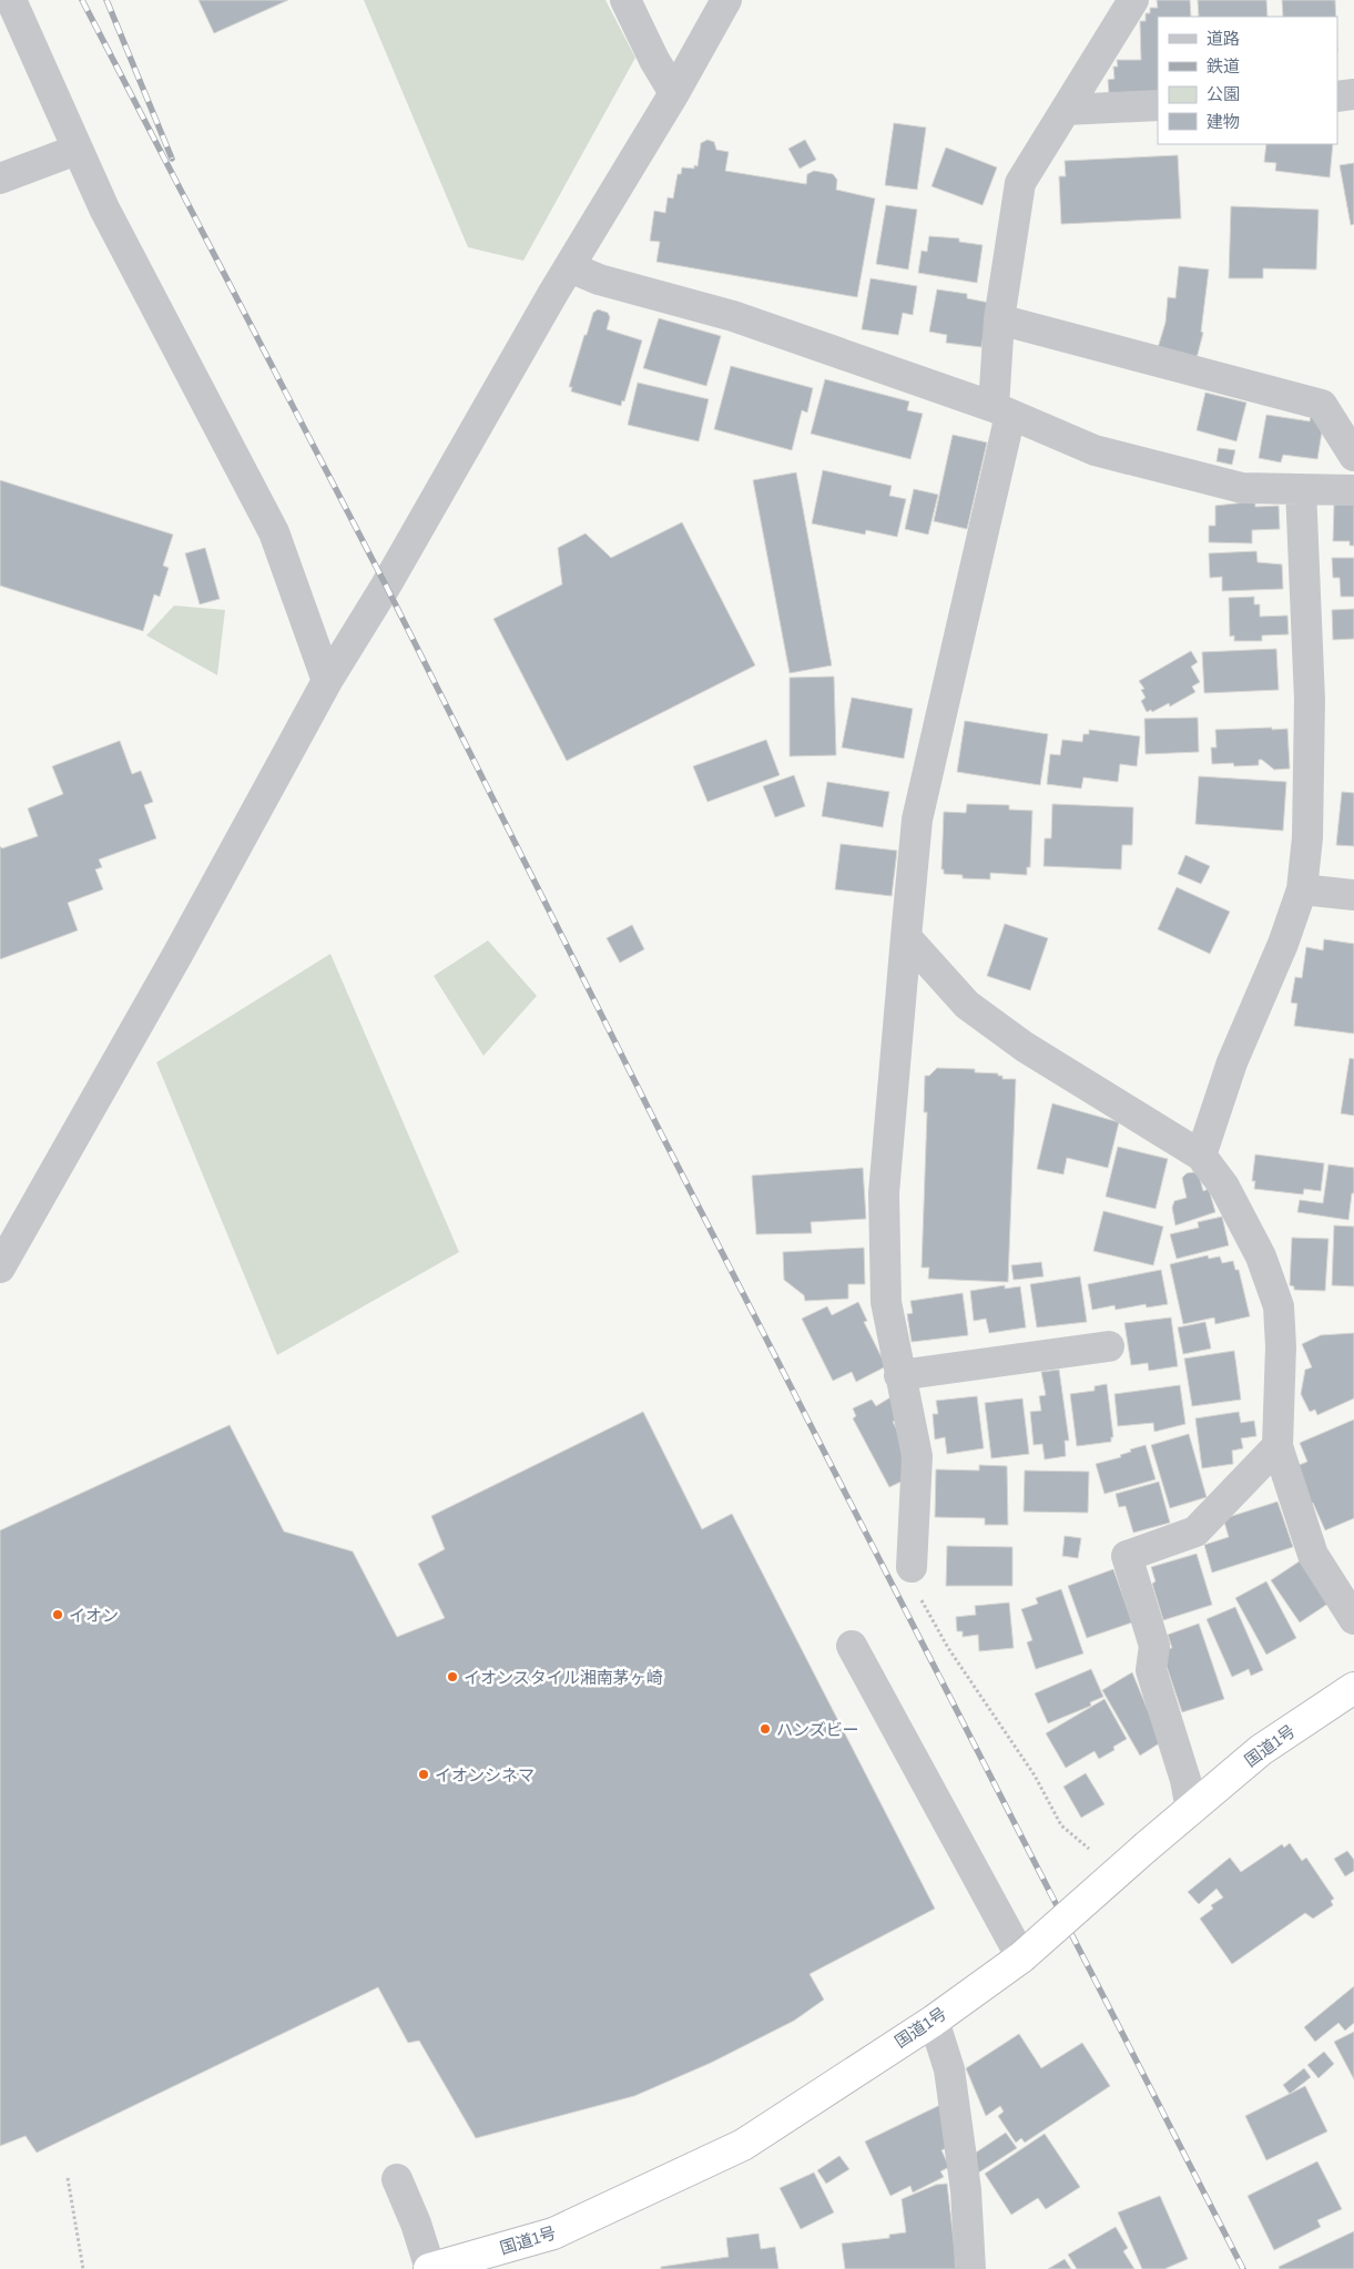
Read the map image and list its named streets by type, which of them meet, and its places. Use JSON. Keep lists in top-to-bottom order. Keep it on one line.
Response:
{"streets":{"highway":["国道1号"]},"places":["イオン","イオンスタイル湘南茅ヶ崎","ハンズビー","イオンシネマ"],"legend":["道路","鉄道","公園","建物"]}
